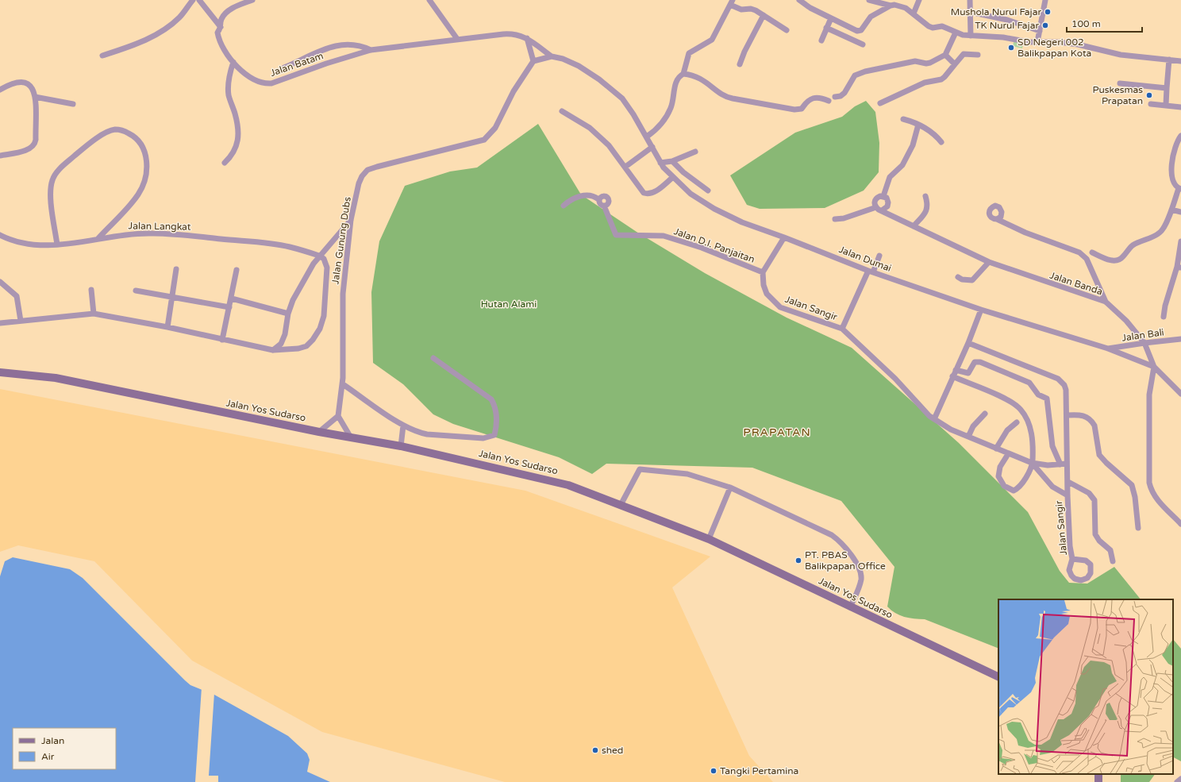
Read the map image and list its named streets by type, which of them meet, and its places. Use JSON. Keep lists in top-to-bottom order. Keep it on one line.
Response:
{"streets":{"main road":["Jalan Yos Sudarso"],"street":["Jalan Batam","Jalan Langkat","Jalan Gunung Dubs","Jalan D.I. Panjaitan","Jalan Dumai","Jalan Banda","Jalan Sangir","Jalan Bali"]},"crossings":[["Jalan Batam","Jalan Dumai"],["Jalan D.I. Panjaitan","Jalan Sangir"],["Jalan Dumai","Jalan Banda"],["Jalan Dumai","Jalan Sangir"],["Jalan Dumai","Jalan Bali"],["Jalan Banda","Jalan Bali"]],"districts":["PRAPATAN"],"parks":["Hutan Alami"],"places":["Mushola Nurul Fajar","TK Nurul Fajar","SD Negeri 002 Balikpapan Kota","Puskesmas Prapatan","PT. PBAS Balikpapan Office","shed","Tangki Pertamina"],"legend":["Jalan","Air"],"scale_bar":"100 m"}
